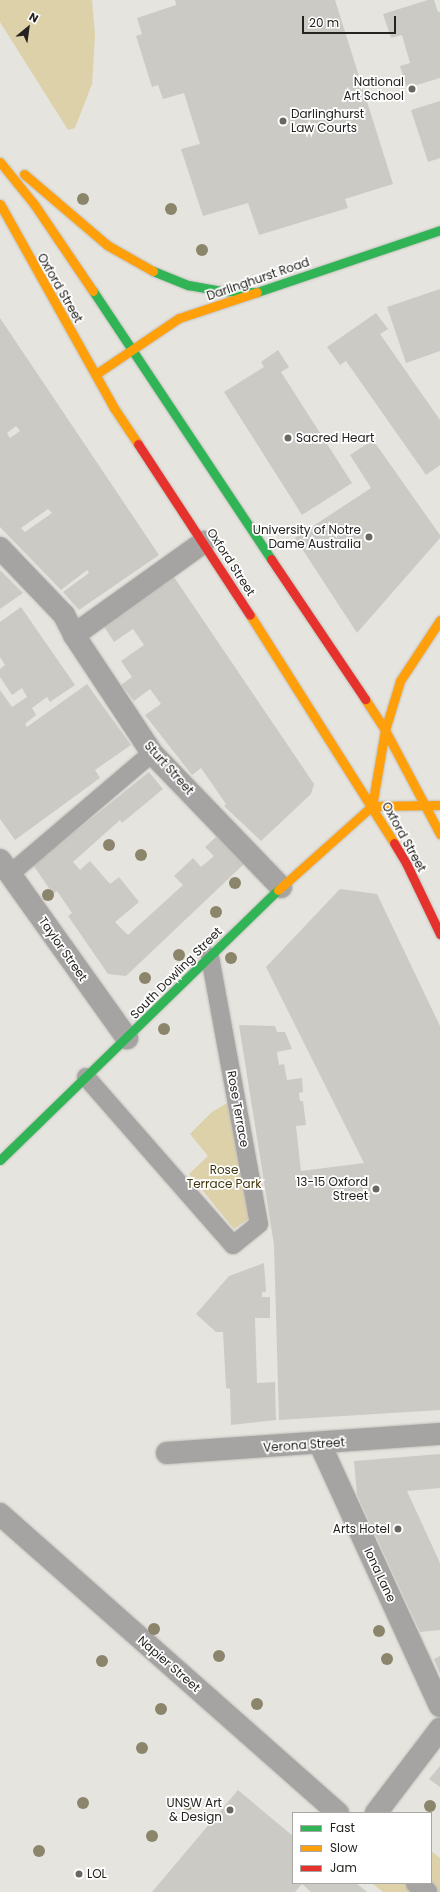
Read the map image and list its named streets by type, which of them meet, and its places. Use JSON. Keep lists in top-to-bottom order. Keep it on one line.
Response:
{"streets":{"main road":["Darlinghurst Road","Oxford Street","South Dowling Street"],"street":["Sturt Street","Taylor Street","Verona Street","Iona Lane","Napier Street"],"lane":["Rose Terrace"]},"crossings":[["Darlinghurst Road","Oxford Street"],["Oxford Street","South Dowling Street"],["Sturt Street","South Dowling Street"],["Taylor Street","South Dowling Street"],["South Dowling Street","Rose Terrace"],["Verona Street","Iona Lane"]],"parks":["Rose Terrace Park"],"places":["National Art School","Darlinghurst Law Courts","Sacred Heart","University of Notre Dame Australia","13-15 Oxford Street","Arts Hotel","UNSW Art & Design","LOL"],"legend":["Fast","Slow","Jam"],"scale_bar":"20 m","north":"top right"}
